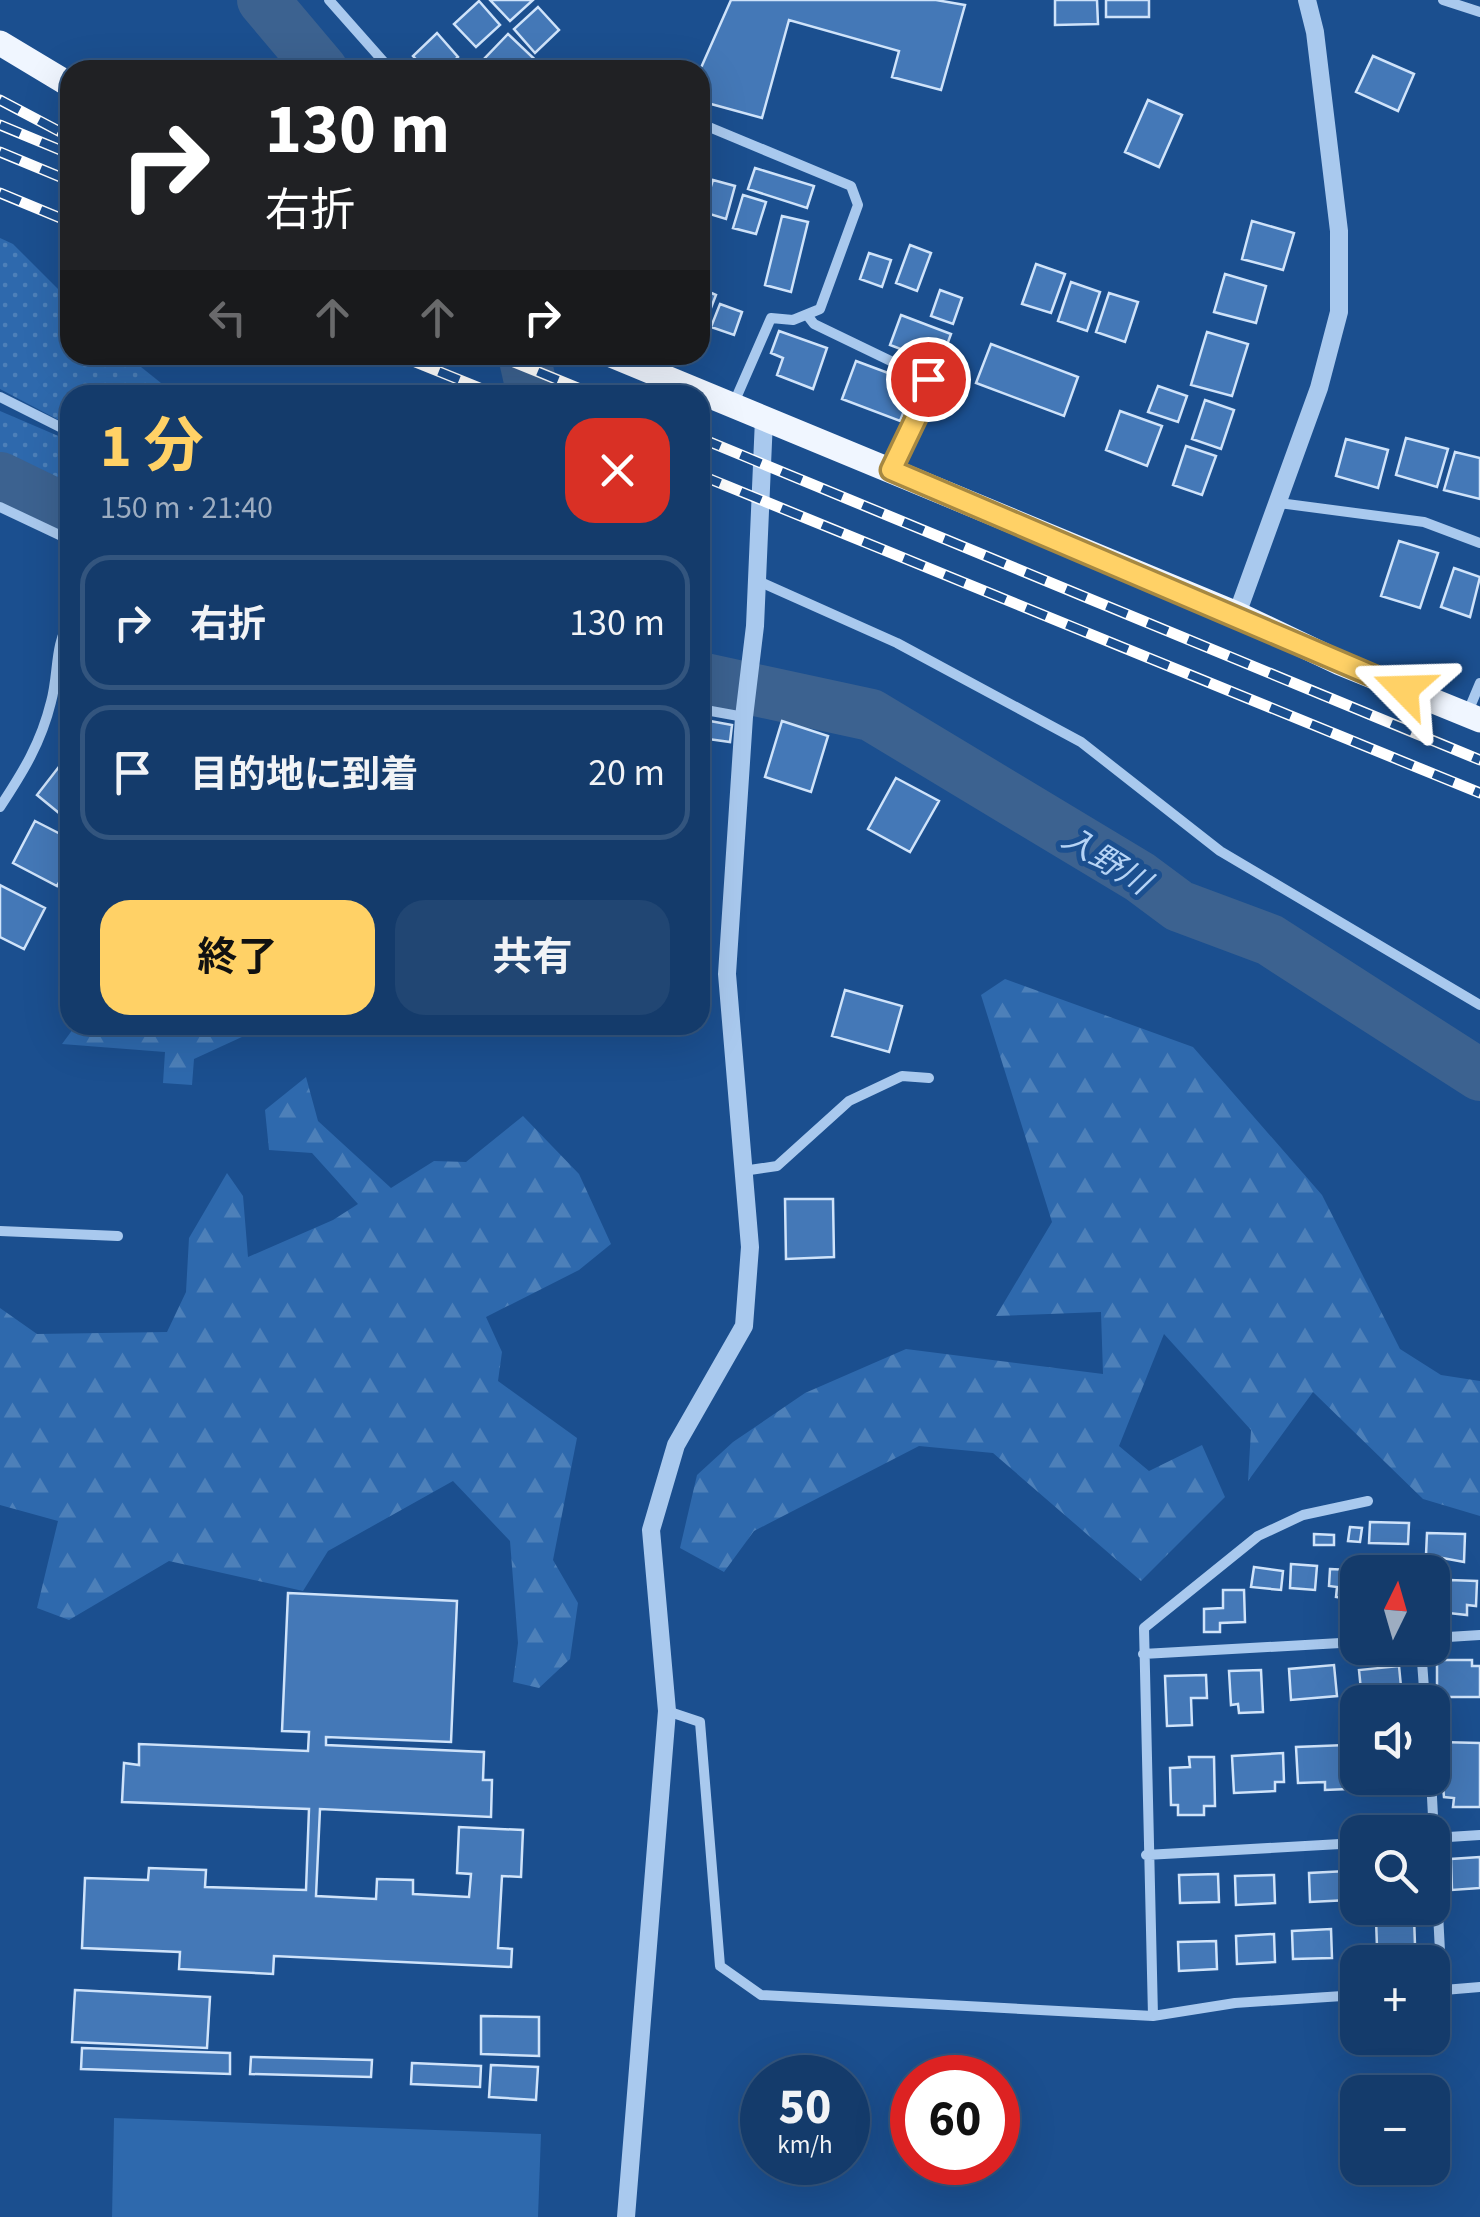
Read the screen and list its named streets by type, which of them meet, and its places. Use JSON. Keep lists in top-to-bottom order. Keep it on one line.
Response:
{"water":["入野川"],"north":"top","page":{"turn":["130 m","右折"],"heading":["1 分","150 m · 21:40"],"list":[{"name":"右折","value":"130 m"},{"name":"目的地に到着","value":"20 m"}],"buttons":["終了","共有"],"map_buttons":["+","−"],"speed":"50 km/h","limit":"60"}}
